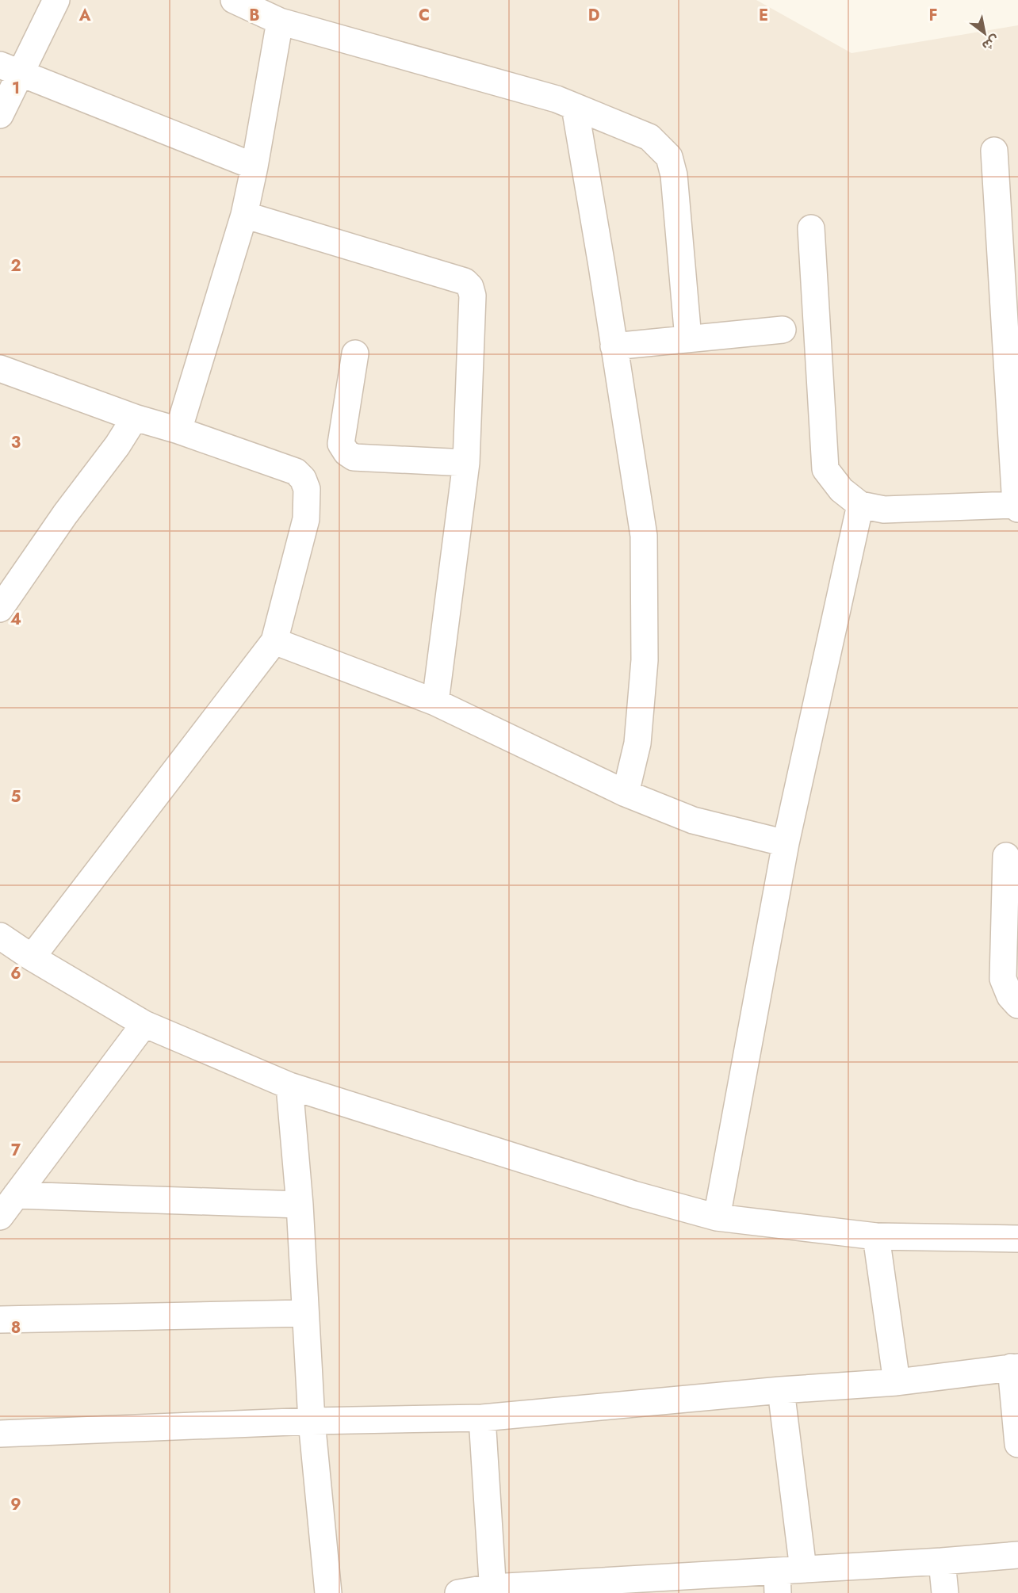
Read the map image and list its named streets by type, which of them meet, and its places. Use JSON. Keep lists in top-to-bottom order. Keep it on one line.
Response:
{"north":"bottom right","grid":{"columns":["A","B","C","D","E","F"],"rows":["1","2","3","4","5","6","7","8","9"]}}
